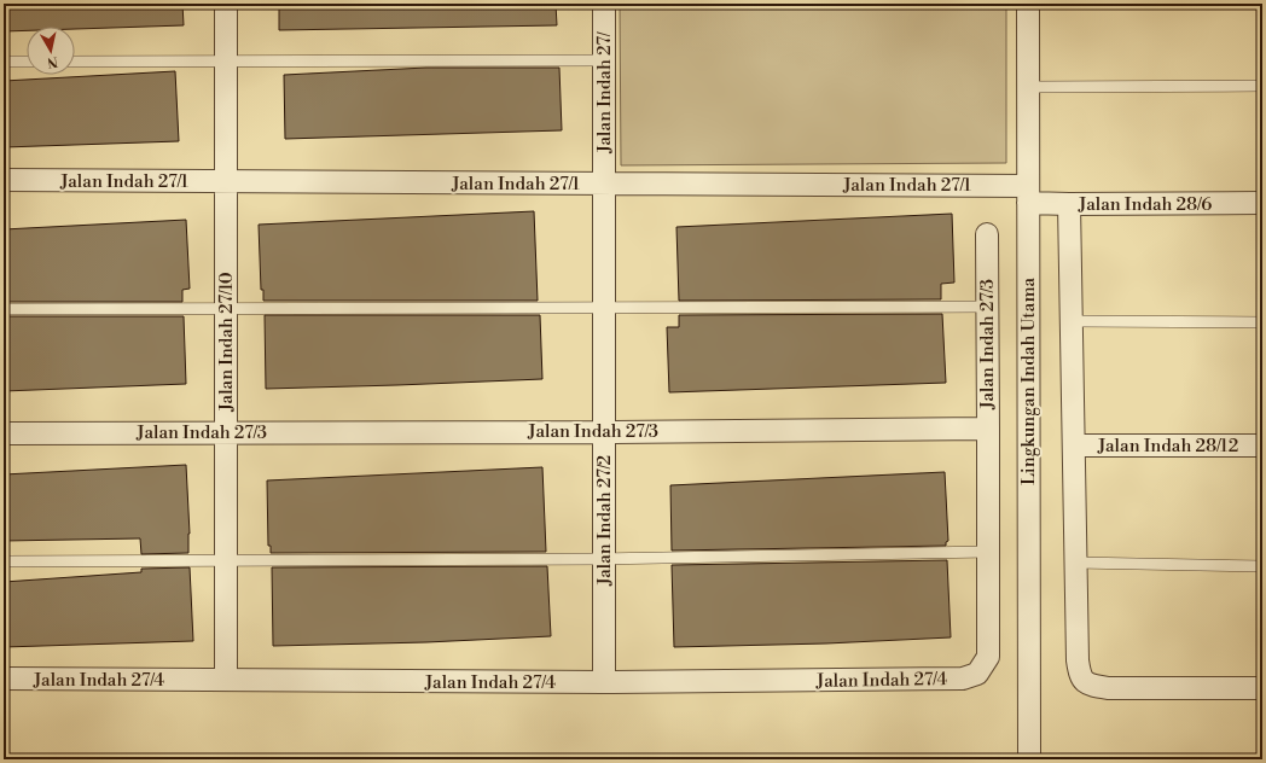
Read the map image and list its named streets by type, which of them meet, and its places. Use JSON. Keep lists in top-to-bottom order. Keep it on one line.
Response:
{"streets":{"street":["Jalan Indah 27/","Jalan Indah 27/1","Jalan Indah 28/6","Jalan Indah 27/10","Jalan Indah 27/3","Lingkungan Indah Utama","Jalan Indah 28/12","Jalan Indah 27/2","Jalan Indah 27/4"]},"crossings":[["Jalan Indah 27/","Jalan Indah 27/1"],["Jalan Indah 27/","Jalan Indah 27/2"],["Jalan Indah 27/1","Jalan Indah 28/6"],["Jalan Indah 27/1","Jalan Indah 27/10"],["Jalan Indah 27/1","Lingkungan Indah Utama"],["Jalan Indah 27/1","Jalan Indah 27/2"],["Jalan Indah 28/6","Lingkungan Indah Utama"],["Jalan Indah 27/10","Jalan Indah 27/3"],["Jalan Indah 27/10","Jalan Indah 27/4"],["Jalan Indah 27/3","Jalan Indah 27/2"],["Jalan Indah 27/2","Jalan Indah 27/4"]],"north":"bottom"}
